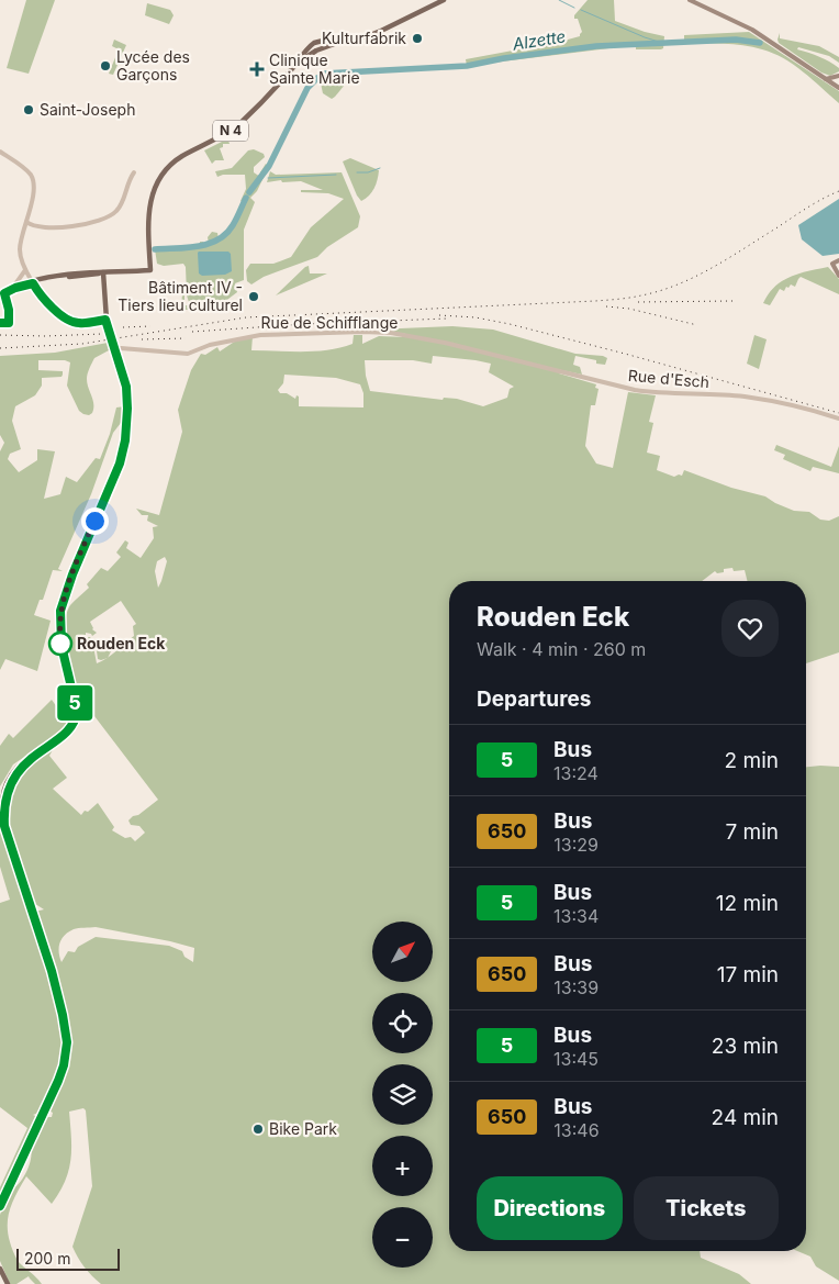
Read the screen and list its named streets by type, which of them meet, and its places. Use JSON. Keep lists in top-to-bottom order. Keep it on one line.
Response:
{"streets":{"main road":["N 4"],"street":["Rue de Schifflange","Rue d'Esch"]},"crossings":[["Rue de Schifflange","Rue d'Esch"]],"water":["Alzette"],"places":{"other":["Kulturfabrik","Lycée des Garçons","Saint-Joseph","Bâtiment IV - Tiers lieu culturel","Rouden Eck","Bike Park"],"health":["Clinique Sainte Marie"]},"lines":["bus line 5"],"scale_bar":"200 m","north":"top right","page":{"on_map":"5","heading":[["Rouden Eck","Walk · 4 min · 260 m"],"Departures"],"list":[{"mark":"5","name":"Bus","note":"13:24","value":"2 min"},{"mark":"650","name":"Bus","note":"13:29","value":"7 min"},{"mark":"5","name":"Bus","note":"13:34","value":"12 min"},{"mark":"650","name":"Bus","note":"13:39","value":"17 min"},{"mark":"5","name":"Bus","note":"13:45","value":"23 min"},{"mark":"650","name":"Bus","note":"13:46","value":"24 min"}],"map_buttons":["+","−"],"buttons":["Directions","Tickets"],"scale":"200 m"}}
